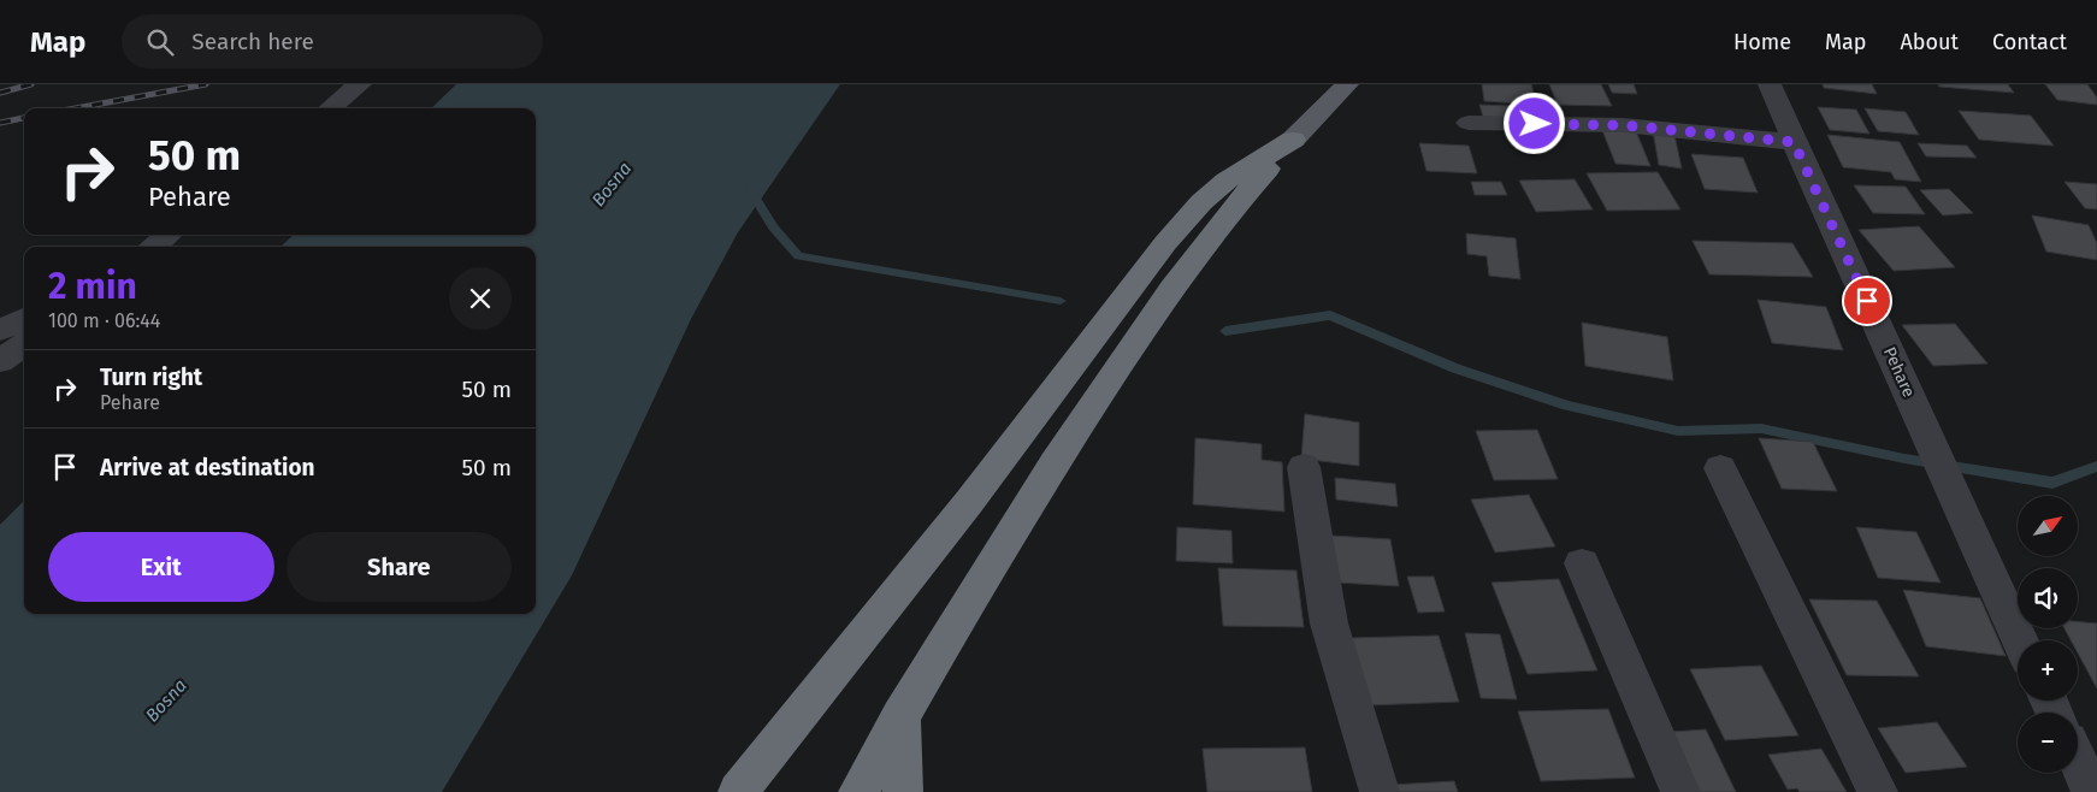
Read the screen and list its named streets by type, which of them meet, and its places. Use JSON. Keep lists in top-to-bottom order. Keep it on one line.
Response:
{"streets":{"street":["Pehare"]},"water":["Bosna"],"north":"top right","page":{"header":"Map","search":"Search here","nav":["Home","Map","About","Contact"],"turn":["50 m","Pehare"],"heading":["2 min","100 m · 06:44"],"list":[{"name":"Turn right","note":"Pehare","value":"50 m"},{"name":"Arrive at destination","value":"50 m"}],"map_buttons":["+","−"],"buttons":["Exit","Share"]}}
